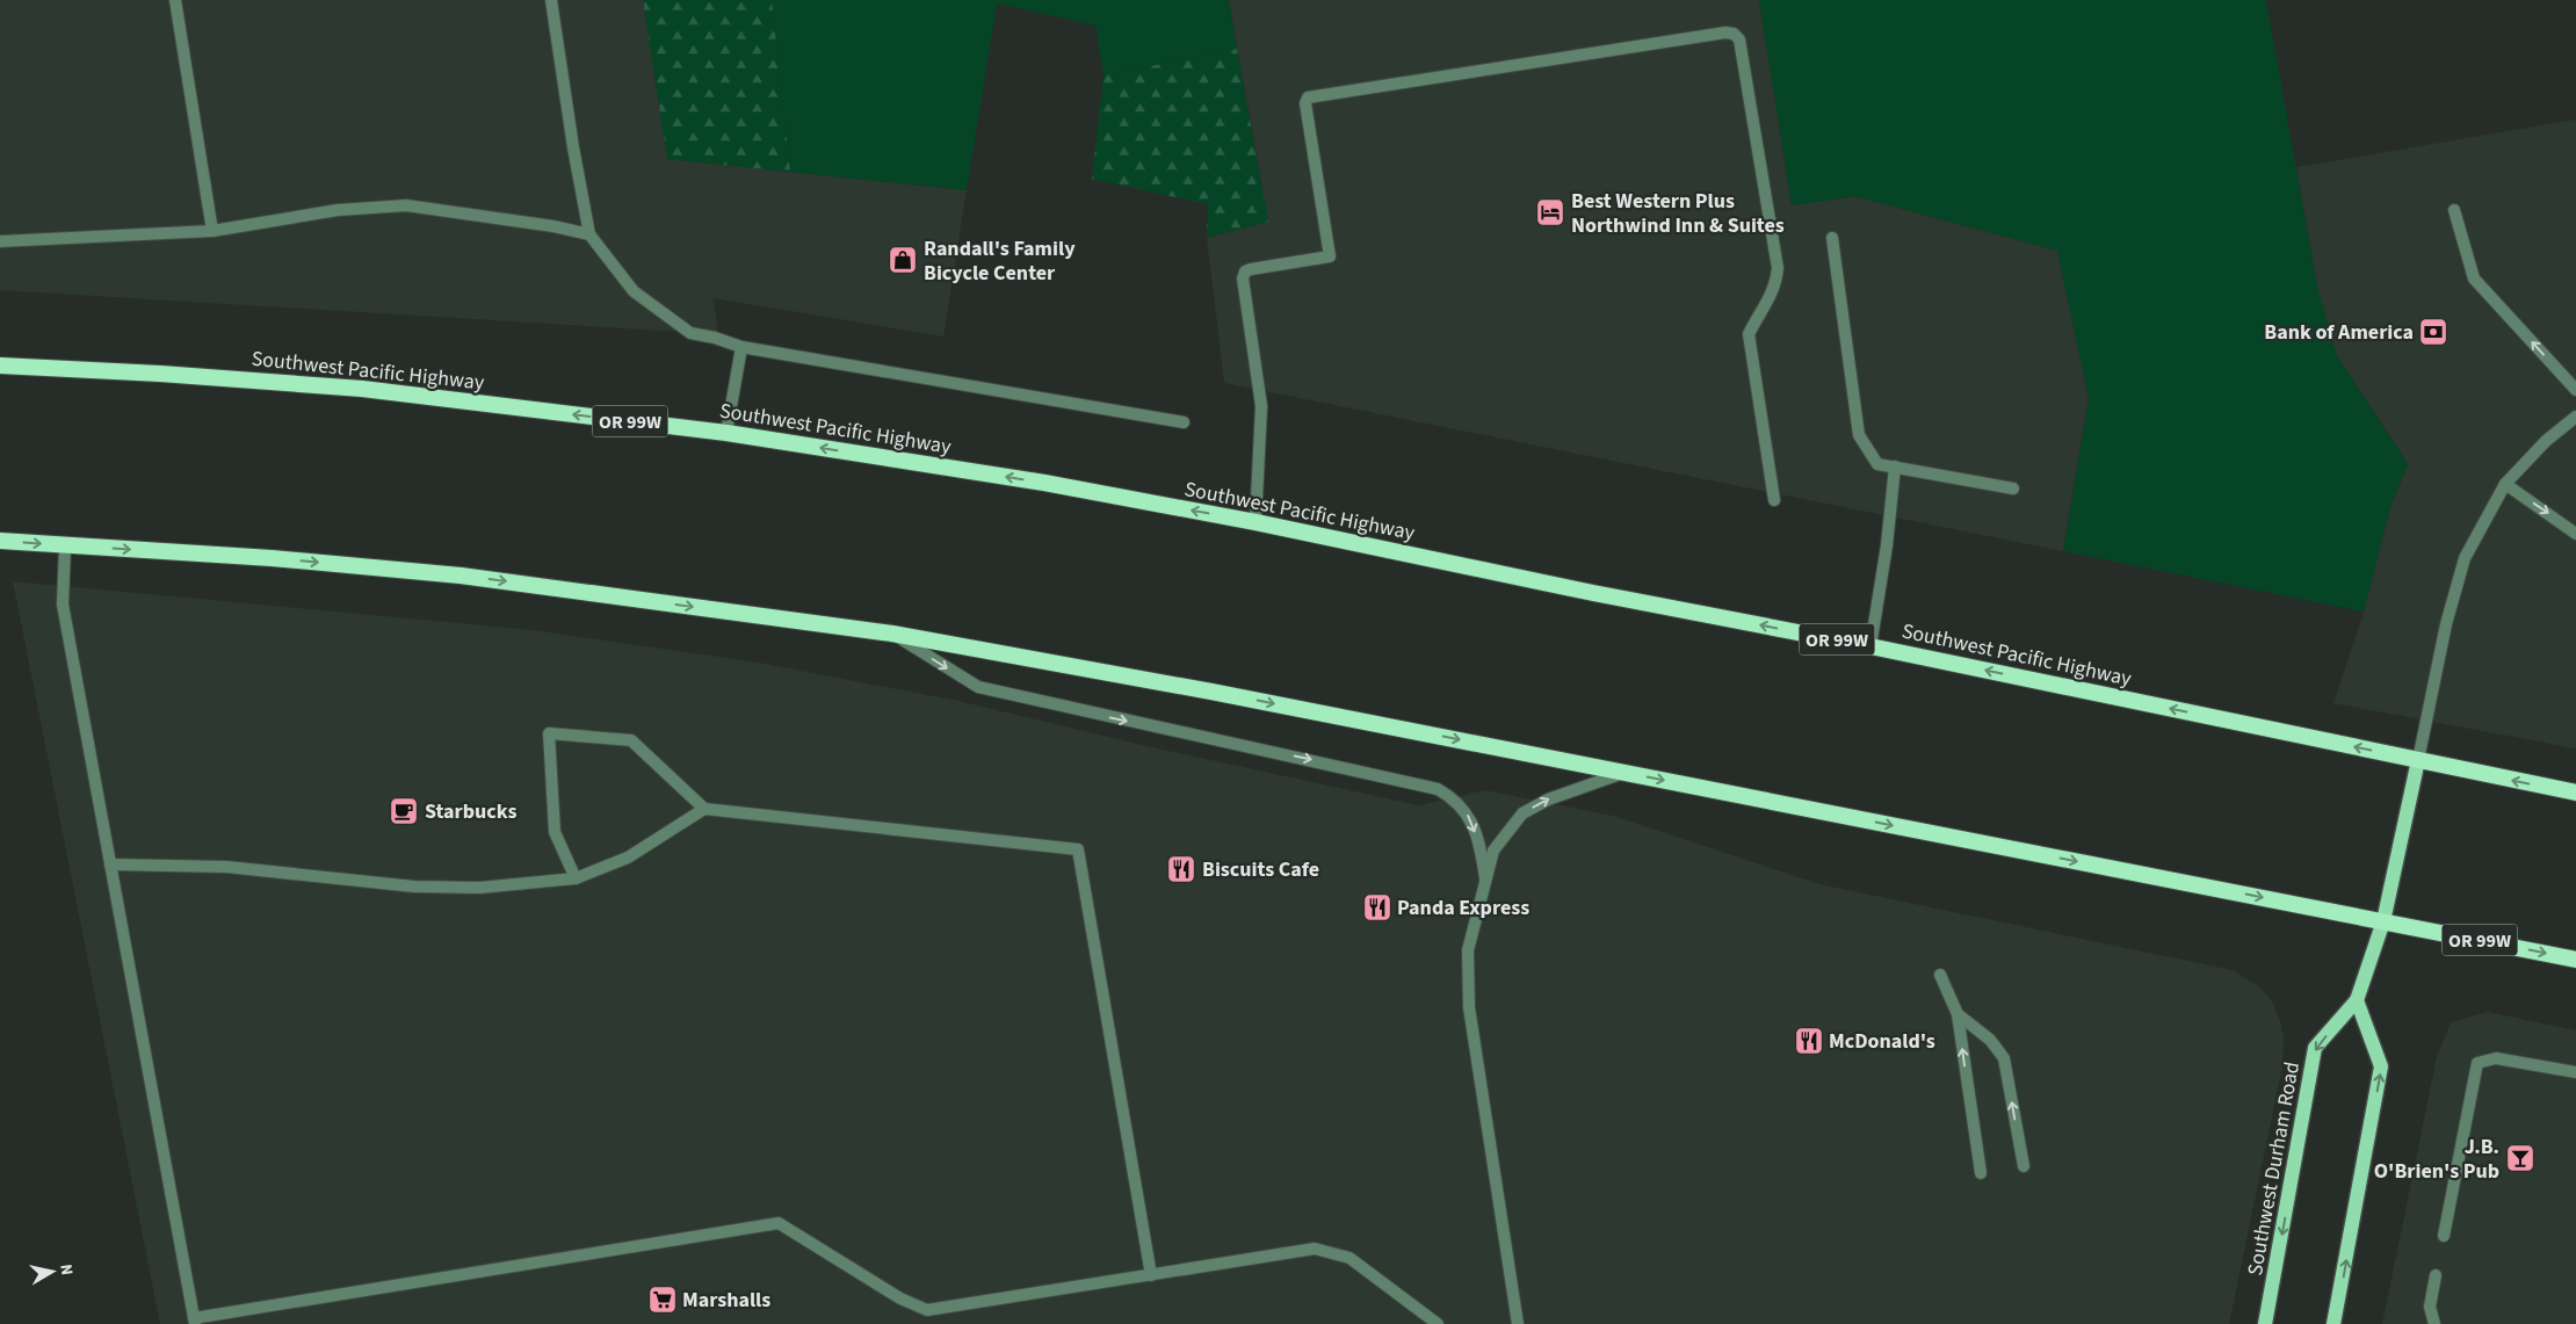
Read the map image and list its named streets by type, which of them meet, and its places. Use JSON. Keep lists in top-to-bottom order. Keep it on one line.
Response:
{"streets":{"highway":["Southwest Pacific Highway","OR 99W"],"main road":["Southwest Durham Road"]},"crossings":[["Southwest Pacific Highway","Southwest Durham Road"],["OR 99W","Southwest Durham Road"]],"one_way":["Southwest Pacific Highway"],"places":{"hotel":["Best Western Plus Northwind Inn & Suites"],"shop":["Randall's Family Bicycle Center"],"bank":["Bank of America"],"cafe":["Starbucks"],"restaurant":["Biscuits Cafe","Panda Express","McDonald's"],"bar":["J.B. O'Brien's Pub"],"supermarket":["Marshalls"]},"north":"right"}
